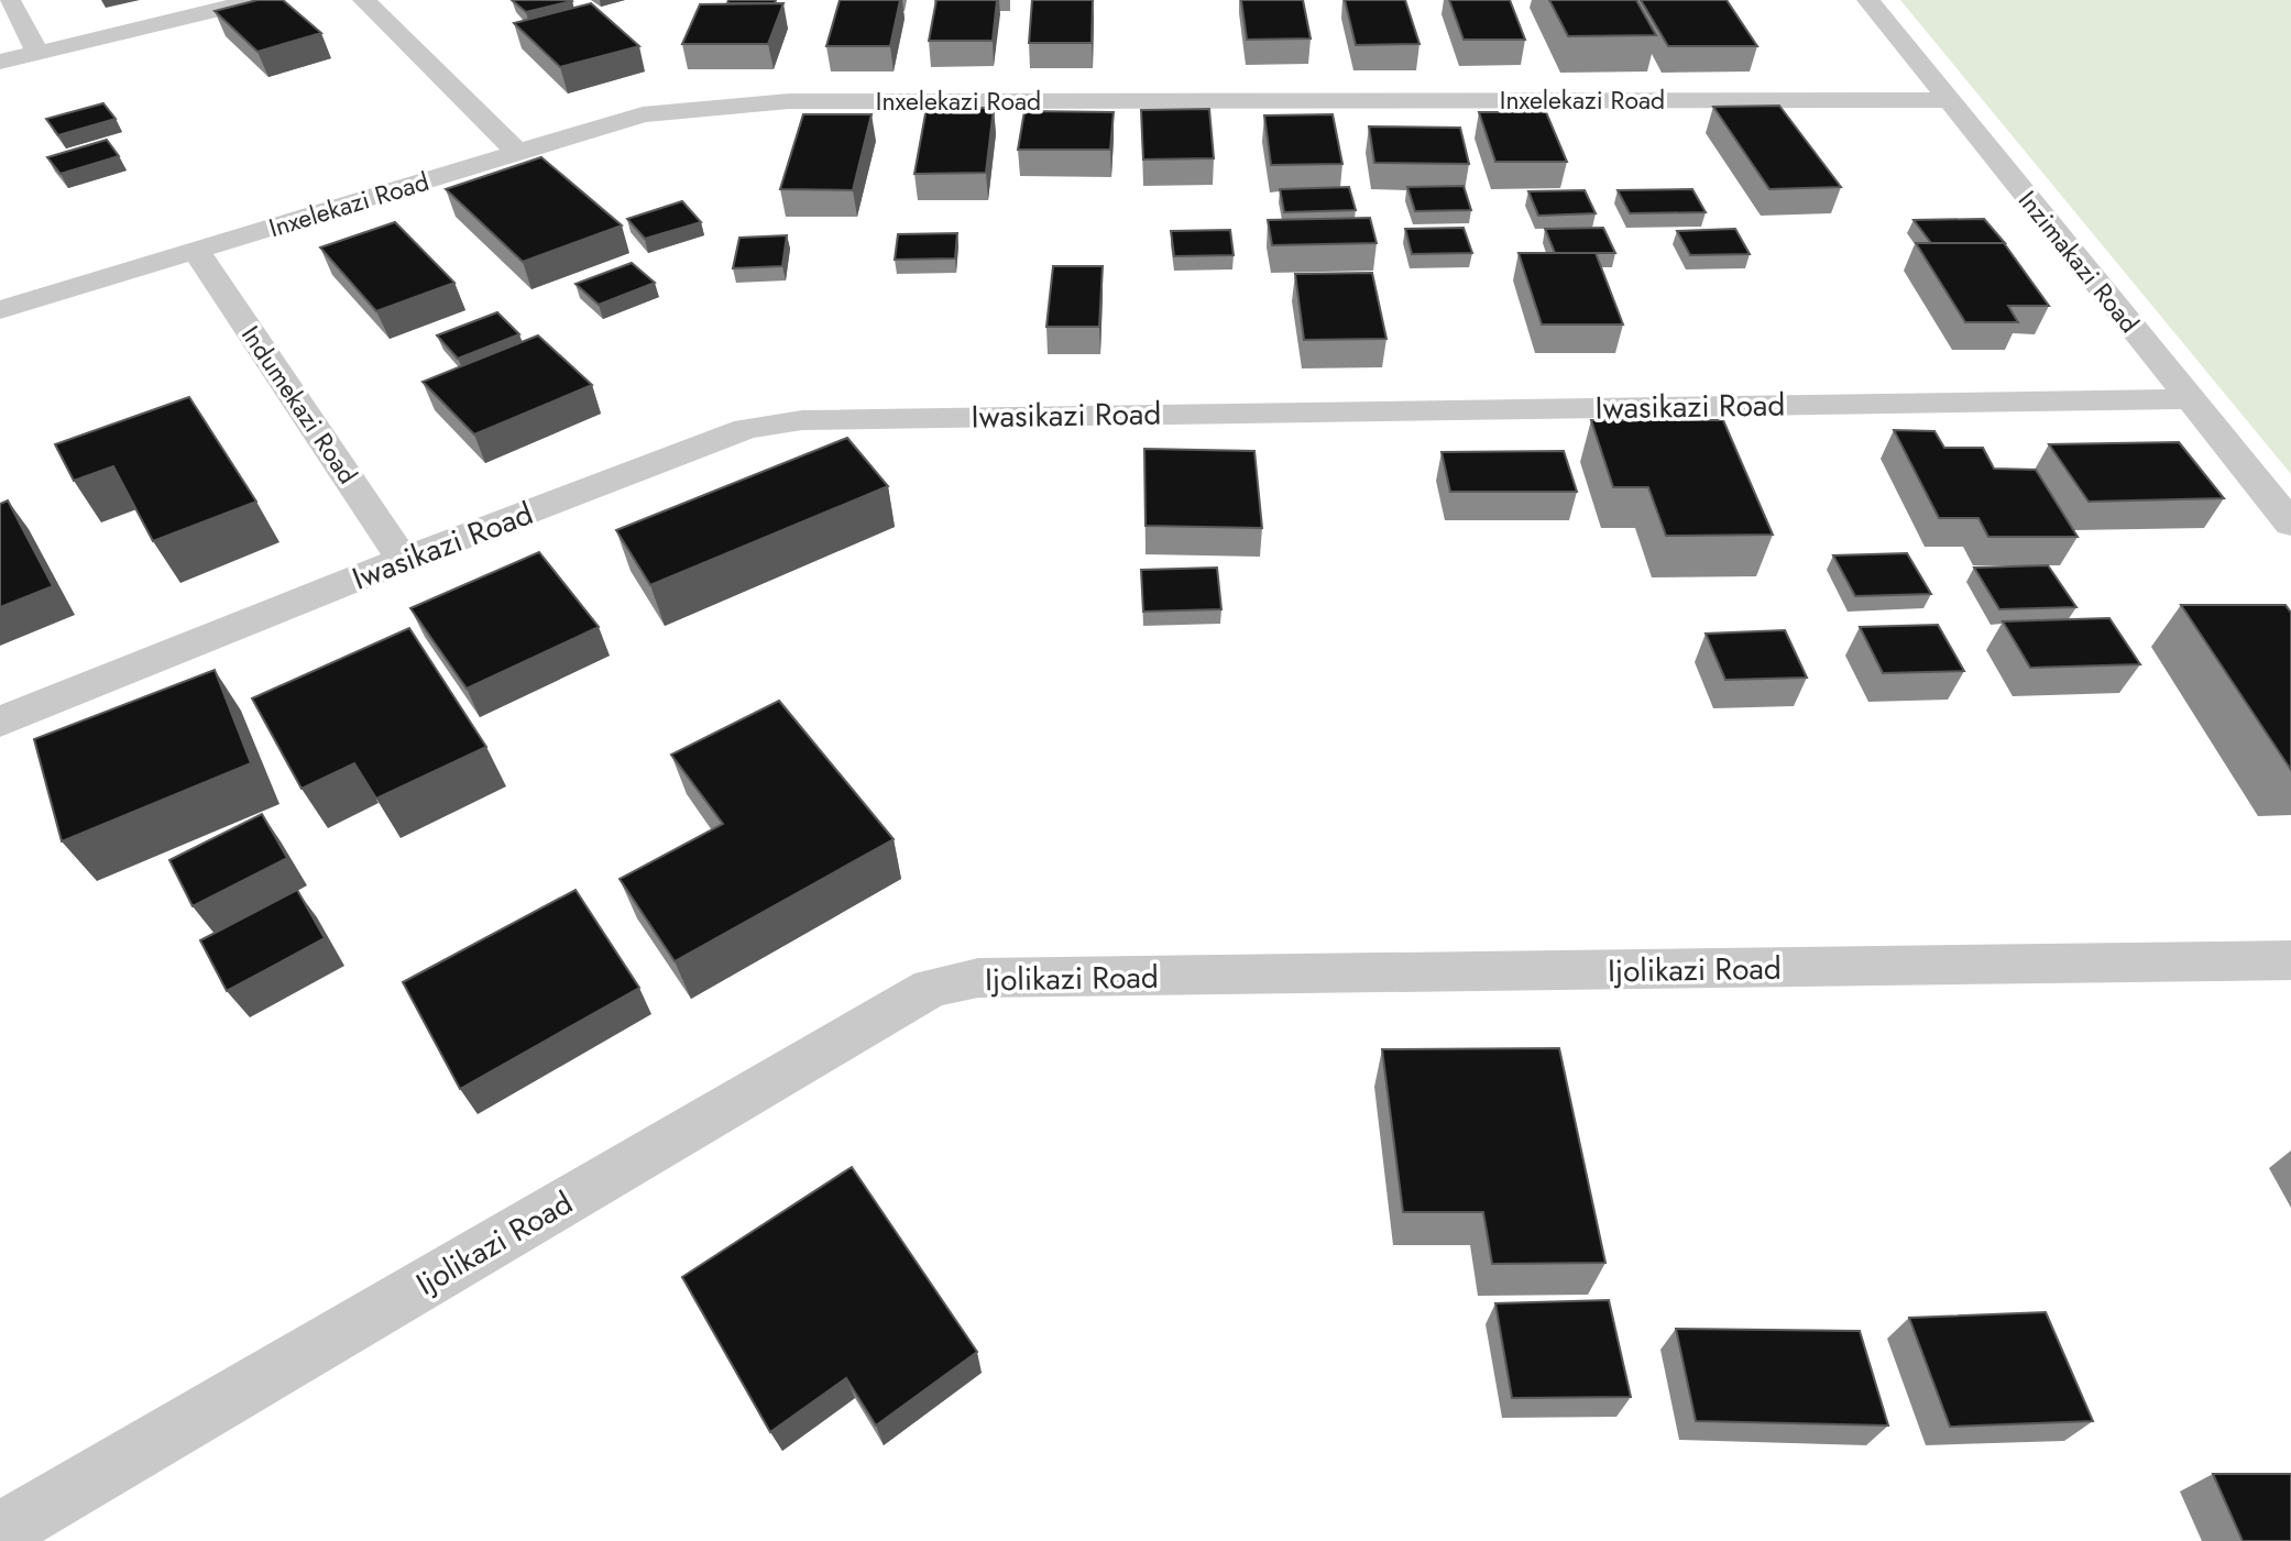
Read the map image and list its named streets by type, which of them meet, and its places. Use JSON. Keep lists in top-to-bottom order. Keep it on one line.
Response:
{"streets":{"street":["Inxelekazi Road","Inzimakazi Road","Indumekazi Road","Iwasikazi Road","Ijolikazi Road"]},"crossings":[["Inxelekazi Road","Inzimakazi Road"],["Inxelekazi Road","Indumekazi Road"],["Inzimakazi Road","Iwasikazi Road"],["Indumekazi Road","Iwasikazi Road"]]}
